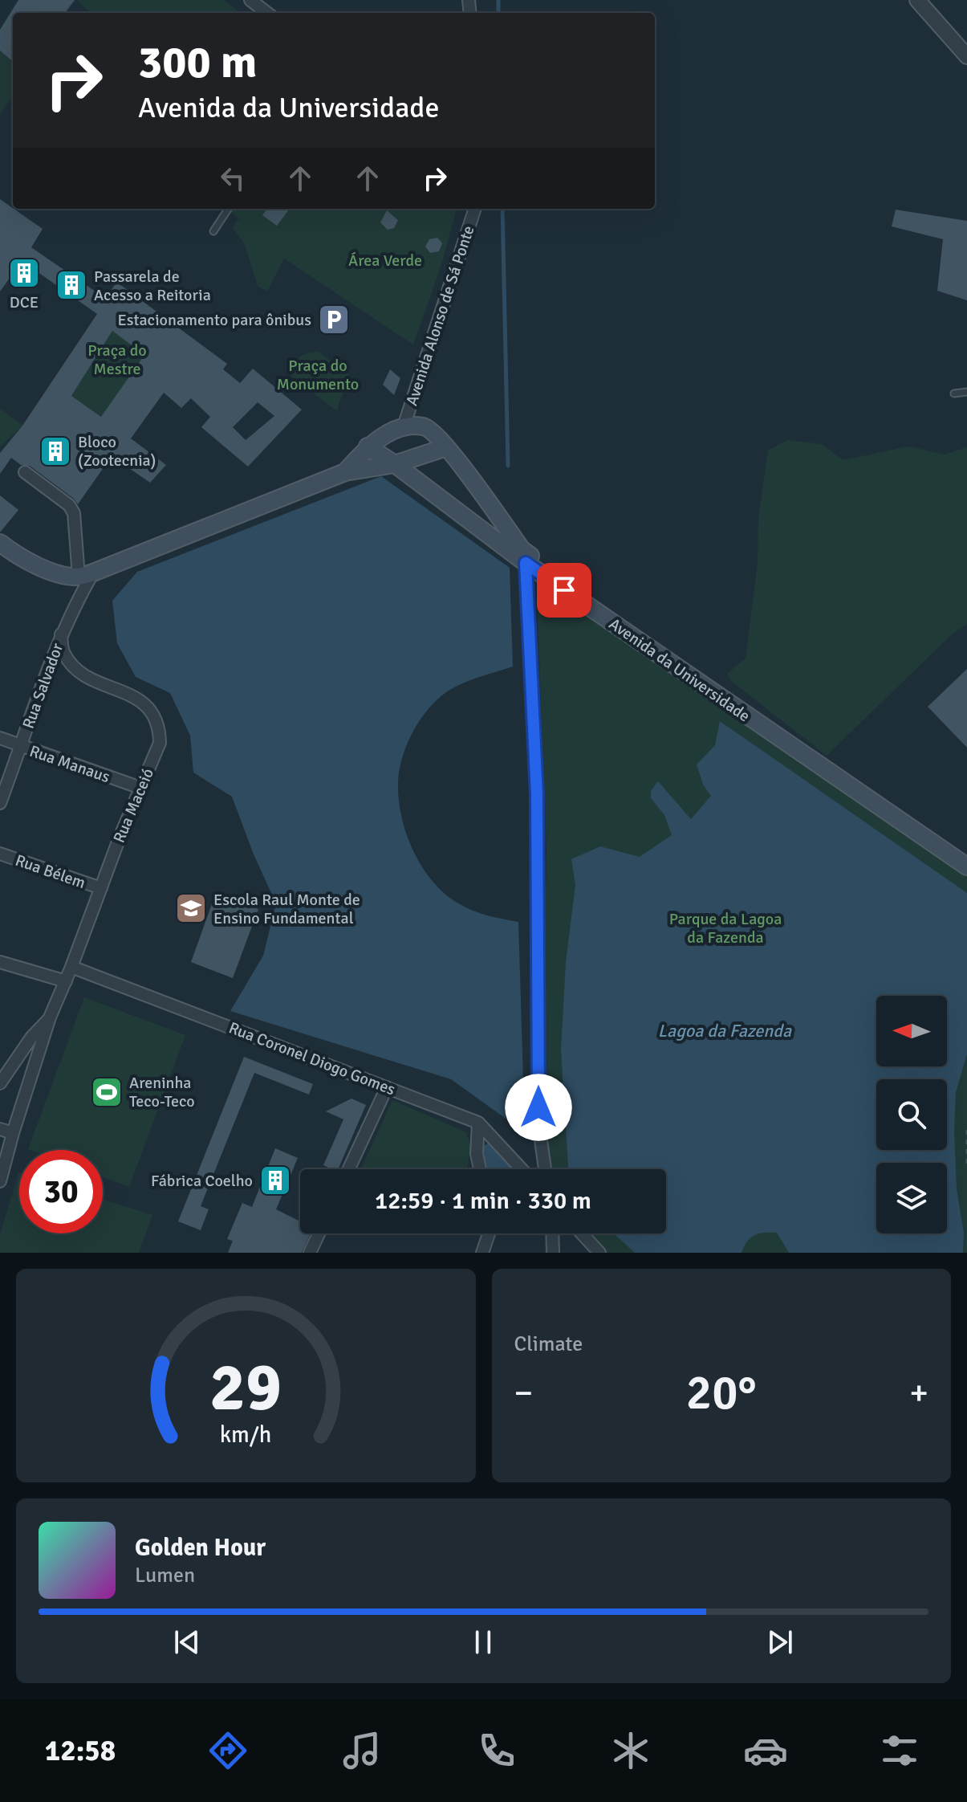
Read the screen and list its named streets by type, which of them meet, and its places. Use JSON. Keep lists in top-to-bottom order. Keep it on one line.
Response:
{"streets":{"main road":["Avenida da Universidade"],"street":["Avenida Alonso de Sá Ponte","Rua Salvador","Rua Manaus","Rua Maceió","Rua Bélem","Rua Coronel Diogo Gomes"]},"crossings":[["Avenida Alonso de Sá Ponte","Avenida da Universidade"],["Rua Salvador","Rua Manaus"],["Rua Salvador","Rua Maceió"],["Rua Manaus","Rua Maceió"],["Rua Maceió","Rua Bélem"],["Rua Maceió","Rua Coronel Diogo Gomes"]],"water":["Lagoa da Fazenda"],"parks":["Área Verde","Praça do Mestre","Praça do Monumento","Parque da Lagoa da Fazenda"],"places":{"building":["DCE","Passarela de Acesso a Reitoria","Bloco (Zootecnia)","Fábrica Coelho"],"parking":["Estacionamento para ônibus"],"school or university":["Escola Raul Monte de Ensino Fundamental"],"sports":["Areninha Teco-Teco"]},"north":"left","page":{"turn":["300 m","Avenida da Universidade"],"limit":"30","trip":"12:59 · 1 min · 330 m","tile":"Climate","heat":["−","20°","+"],"song":["Golden Hour","Lumen"],"tabs":"12:58","gauge":["29","km/h"]}}
